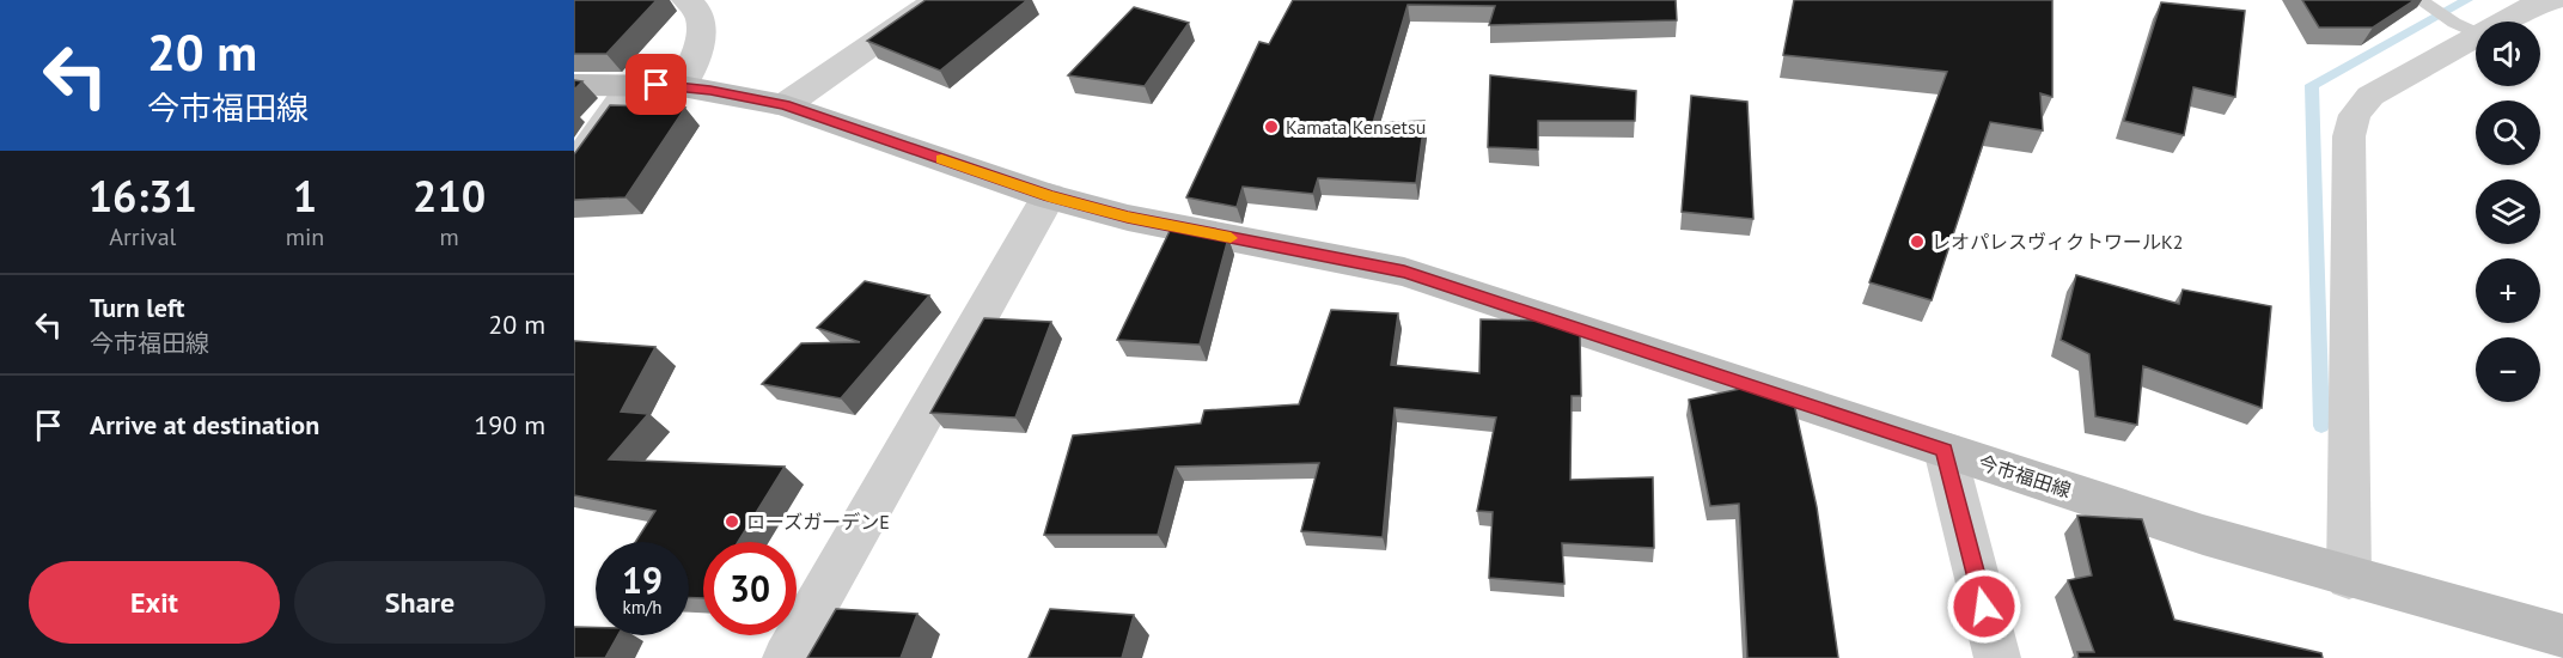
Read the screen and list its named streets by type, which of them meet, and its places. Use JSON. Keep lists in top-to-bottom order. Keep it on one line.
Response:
{"streets":{"main road":["今市福田線"]},"places":["Kamata Kensetsu","レオパレスヴィクトワールK2","ローズガーデンE"],"page":{"turn":["20 m","今市福田線"],"map_buttons":["+","−"],"eta":["16:31","Arrival","1","min","210","m"],"list":[{"name":"Turn left","note":"今市福田線","value":"20 m"},{"name":"Arrive at destination","value":"190 m"}],"speed":"19 km/h","limit":"30","buttons":["Exit","Share"]}}
